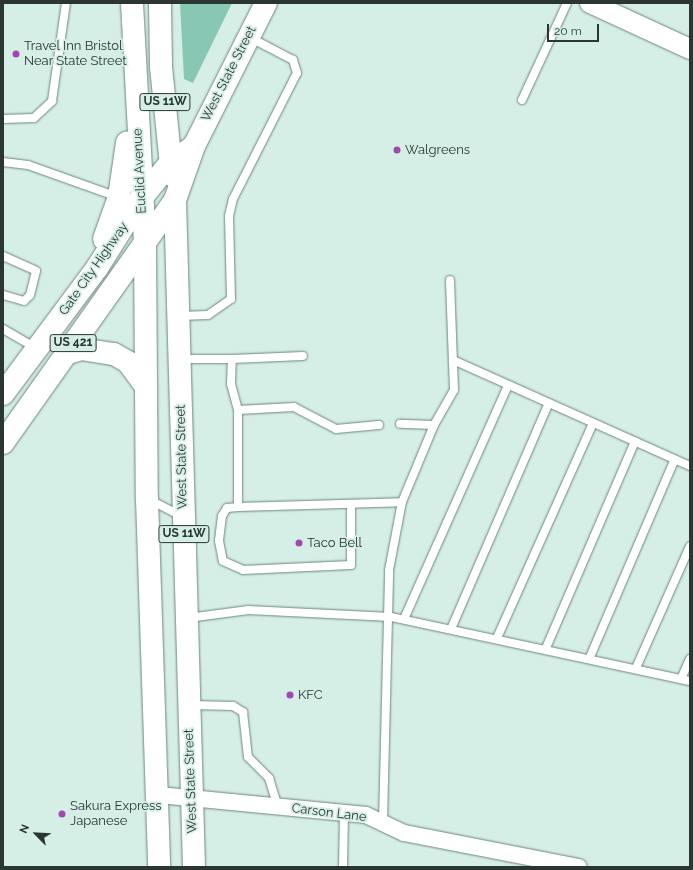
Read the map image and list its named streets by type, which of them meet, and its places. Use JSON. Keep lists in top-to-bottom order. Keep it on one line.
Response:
{"streets":{"main road":["West State Street","US 11W","Euclid Avenue","Gate City Highway","US 421"],"street":["Carson Lane"]},"crossings":[["West State Street","US 11W"],["West State Street","Gate City Highway"],["West State Street","Carson Lane"],["US 11W","Euclid Avenue"],["US 11W","Gate City Highway"],["US 11W","Carson Lane"],["Euclid Avenue","Gate City Highway"]],"places":["Travel Inn Bristol Near State Street","Walgreens","Taco Bell","KFC","Sakura Express Japanese"],"scale_bar":"20 m","north":"top left"}
